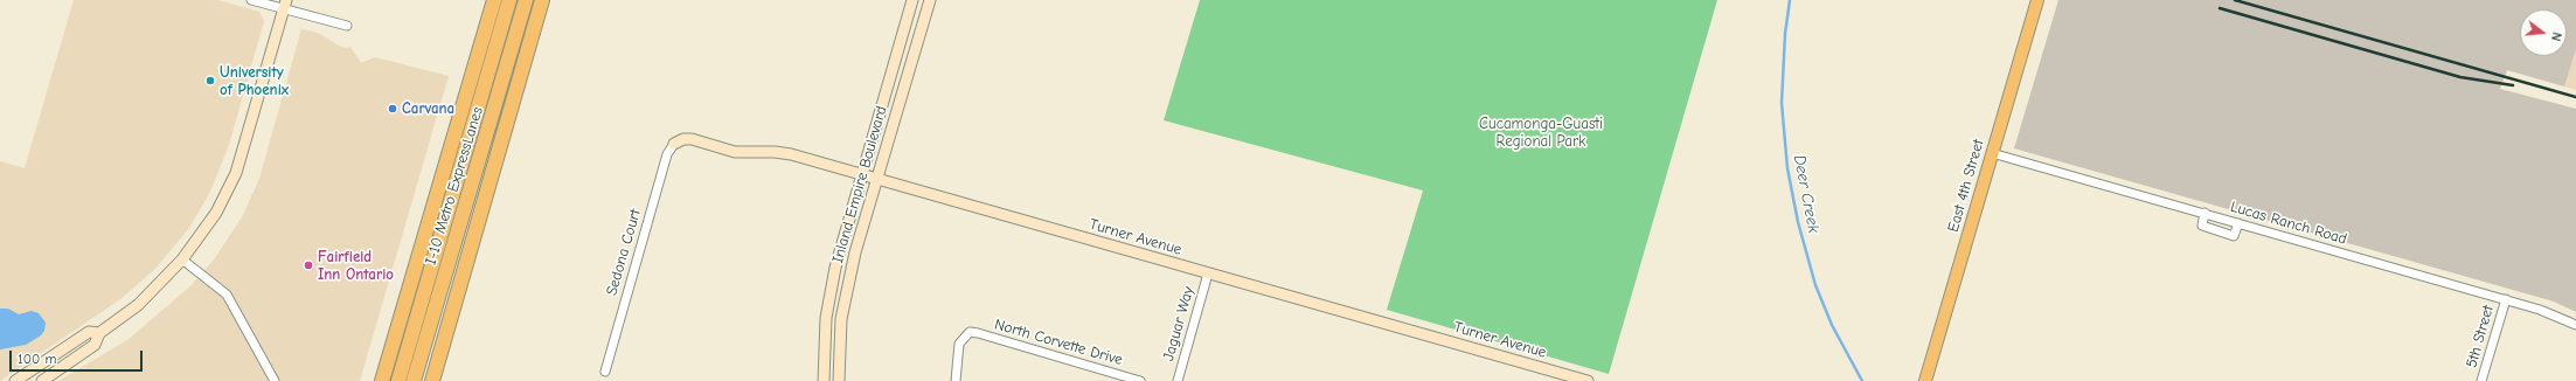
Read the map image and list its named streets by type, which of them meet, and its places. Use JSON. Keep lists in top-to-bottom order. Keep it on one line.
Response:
{"streets":{"highway":["I-10 Metro ExpressLanes"],"main road":["Inland Empire Boulevard","East 4th Street","Turner Avenue"],"street":["Lucas Ranch Road","Sedona Court","Jaguar Way","5th Street","North Corvette Drive"]},"crossings":[["Inland Empire Boulevard","Turner Avenue"],["East 4th Street","Lucas Ranch Road"],["Lucas Ranch Road","5th Street"],["Turner Avenue","Sedona Court"],["Turner Avenue","Jaguar Way"]],"water":["Deer Creek"],"parks":["Cucamonga-Guasti Regional Park"],"places":["University of Phoenix","Carvana","Fairfield Inn Ontario"],"scale_bar":"100 m","north":"right"}
